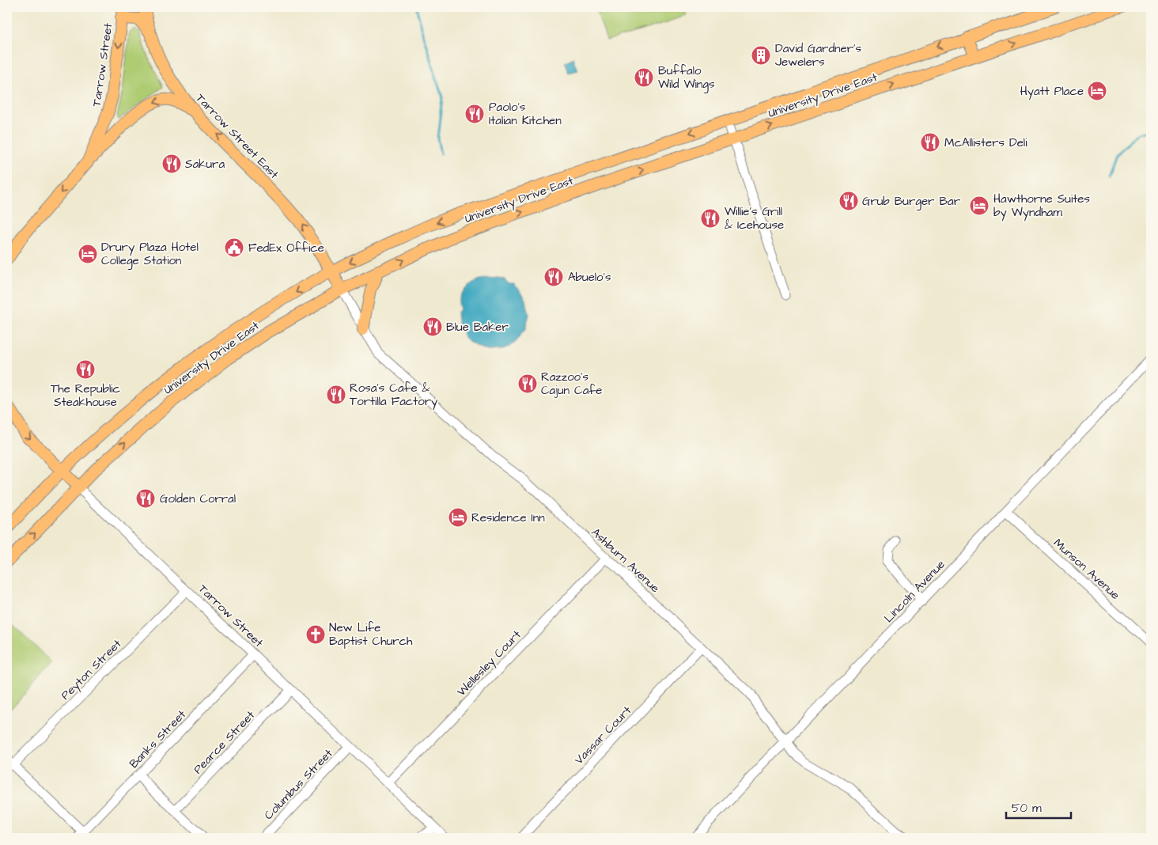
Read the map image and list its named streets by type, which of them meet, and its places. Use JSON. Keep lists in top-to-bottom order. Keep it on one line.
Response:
{"streets":{"main road":["Tarrow Street","University Drive East","Tarrow Street East"],"street":["Ashburn Avenue","Munson Avenue","Lincoln Avenue","Wellesley Court","Peyton Street","Vassar Court","Banks Street","Pearce Street","Columbus Street"]},"crossings":[["Tarrow Street","University Drive East"],["Tarrow Street","Wellesley Court"],["Tarrow Street","Peyton Street"],["Tarrow Street","Banks Street"],["Tarrow Street","Pearce Street"],["Tarrow Street","Columbus Street"],["University Drive East","Tarrow Street East"],["University Drive East","Ashburn Avenue"],["Tarrow Street East","Ashburn Avenue"],["Ashburn Avenue","Lincoln Avenue"],["Ashburn Avenue","Wellesley Court"],["Ashburn Avenue","Vassar Court"],["Munson Avenue","Lincoln Avenue"]],"one_way":["Tarrow Street East"],"places":{"building":["David Gardner's Jewelers"],"restaurant":["Buffalo Wild Wings","Paolo's Italian Kitchen","McAllisters Deli","Sakura","Grub Burger Bar","Willie’s Grill & Icehouse","Abuelo's","Blue Baker","The Republic Steakhouse","Razzoo's Cajun Cafe","Rosa's Cafe & Tortilla Factory","Golden Corral"],"hotel":["Hyatt Place","Hawthorne Suites by Wyndham","Drury Plaza Hotel College Station","Residence Inn"],"public building":["FedEx Office"],"church":["New Life Baptist Church"]},"scale_bar":"50 m"}
